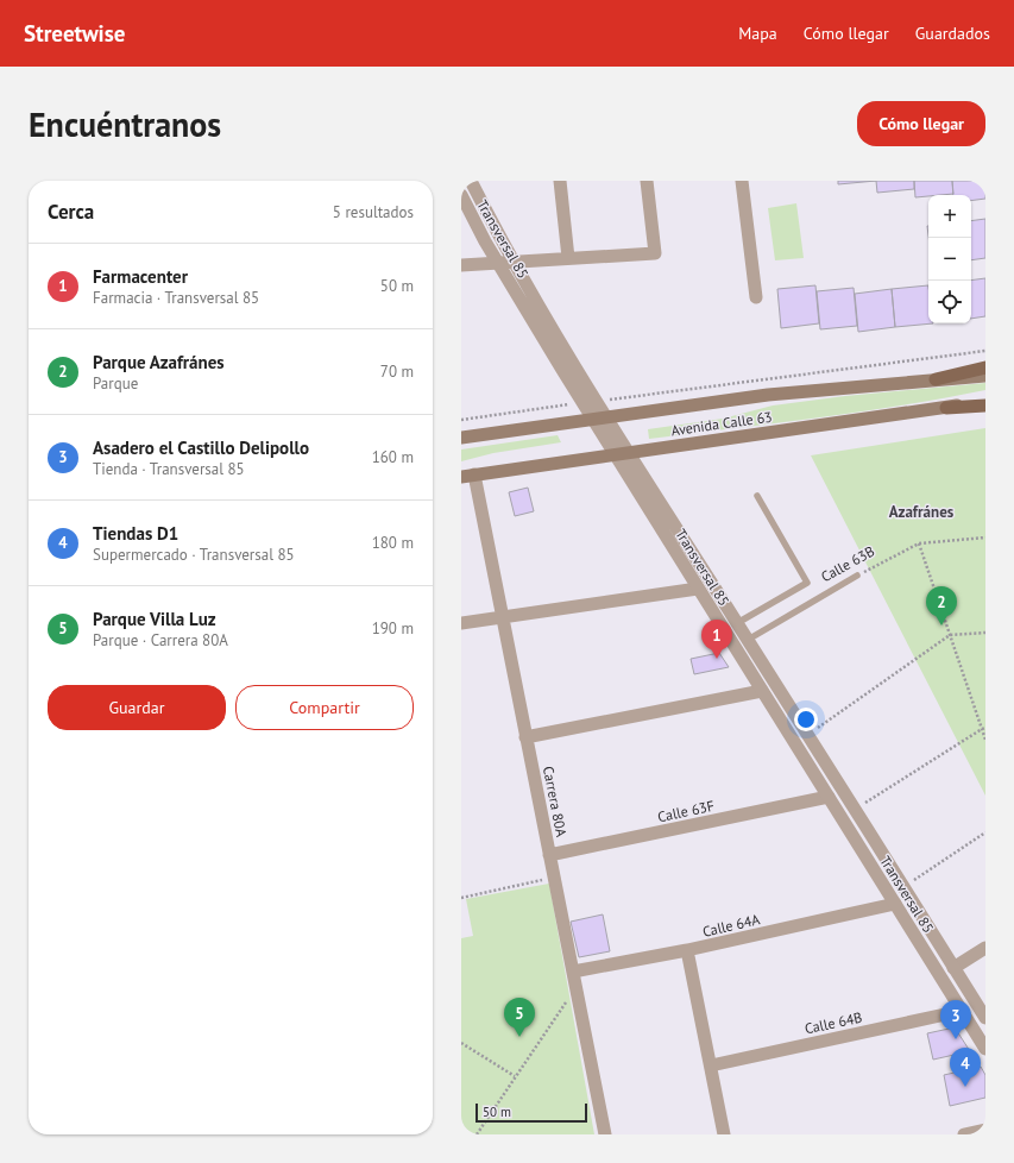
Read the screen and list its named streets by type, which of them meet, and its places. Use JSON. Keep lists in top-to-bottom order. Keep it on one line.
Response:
{"streets":{"main road":["Avenida Calle 63"],"street":["Transversal 85","Calle 63B","Carrera 80A","Calle 63F","Calle 64A","Calle 64B"]},"crossings":[["Transversal 85","Avenida Calle 63"],["Transversal 85","Calle 63B"],["Transversal 85","Calle 63F"],["Transversal 85","Calle 64A"],["Transversal 85","Calle 64B"],["Avenida Calle 63","Carrera 80A"],["Carrera 80A","Calle 63F"],["Carrera 80A","Calle 64A"]],"districts":["Azafránes"],"scale_bar":"50 m","page":{"header":"Streetwise","nav":["Mapa","Cómo llegar","Guardados"],"buttons":["Cómo llegar",["Guardar","Compartir"]],"title":"Encuéntranos","heading":["Cerca","5 resultados"],"map_buttons":["+","−"],"list":[{"mark":"1","name":"Farmacenter","note":"Farmacia · Transversal 85","value":"50 m"},{"mark":"2","name":"Parque Azafránes","note":"Parque","value":"70 m"},{"mark":"3","name":"Asadero el Castillo Delipollo","note":"Tienda · Transversal 85","value":"160 m"},{"mark":"4","name":"Tiendas D1","note":"Supermercado · Transversal 85","value":"180 m"},{"mark":"5","name":"Parque Villa Luz","note":"Parque · Carrera 80A","value":"190 m"}],"pins":["2","1","5","3","4"],"scale":"50 m"}}
